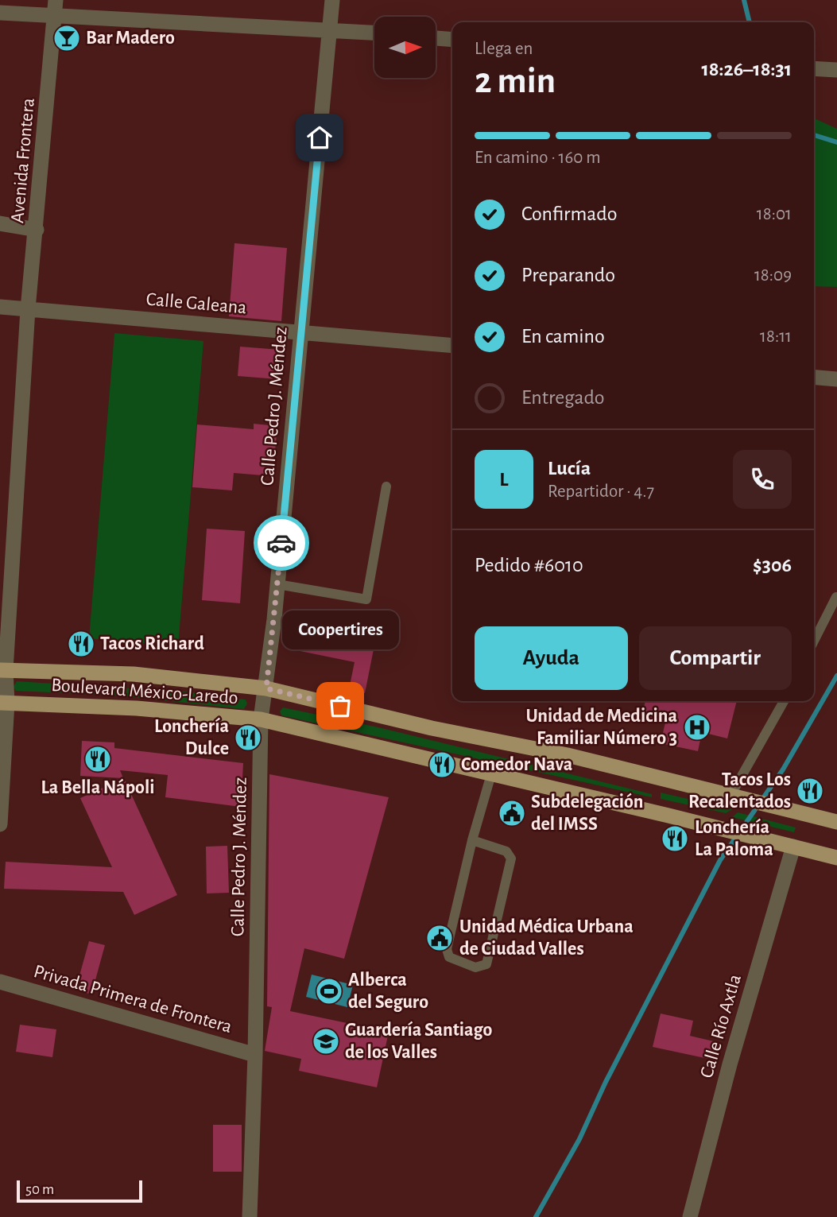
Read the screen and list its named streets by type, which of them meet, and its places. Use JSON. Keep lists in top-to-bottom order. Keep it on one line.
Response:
{"streets":{"main road":["Boulevard México-Laredo"],"street":["Avenida Frontera","Calle Galeana","Calle Pedro J. Méndez","Privada Primera de Frontera","Calle Río Axtla"]},"crossings":[["Avenida Frontera","Calle Galeana"],["Avenida Frontera","Boulevard México-Laredo"],["Calle Galeana","Calle Pedro J. Méndez"],["Calle Pedro J. Méndez","Boulevard México-Laredo"],["Calle Pedro J. Méndez","Privada Primera de Frontera"],["Boulevard México-Laredo","Calle Río Axtla"]],"places":{"bar":["Bar Madero"],"restaurant":["Tacos Richard","Lonchería Dulce","La Bella Nápoli","Comedor Nava","Tacos Los Recalentados","Lonchería La Paloma"],"other":["Coopertires"],"hospital":["Unidad de Medicina Familiar Número 3"],"public building":["Subdelegación del IMSS","Unidad Médica Urbana de Ciudad Valles"],"sports":["Alberca del Seguro"],"school or university":["Guardería Santiago de los Valles"]},"scale_bar":"50 m","north":"right","page":{"heading":["2 min","Llega en","18:26–18:31"],"panel":["Lucía","Repartidor · 4.7","Pedido #6010","$306"],"bar":"En camino · 160 m","list":[["Confirmado","18:01"],["Preparando","18:09"],["En camino","18:11"],"Entregado"],"round":"L","bubble":"Coopertires","buttons":["Ayuda","Compartir"],"scale":"50 m"}}
